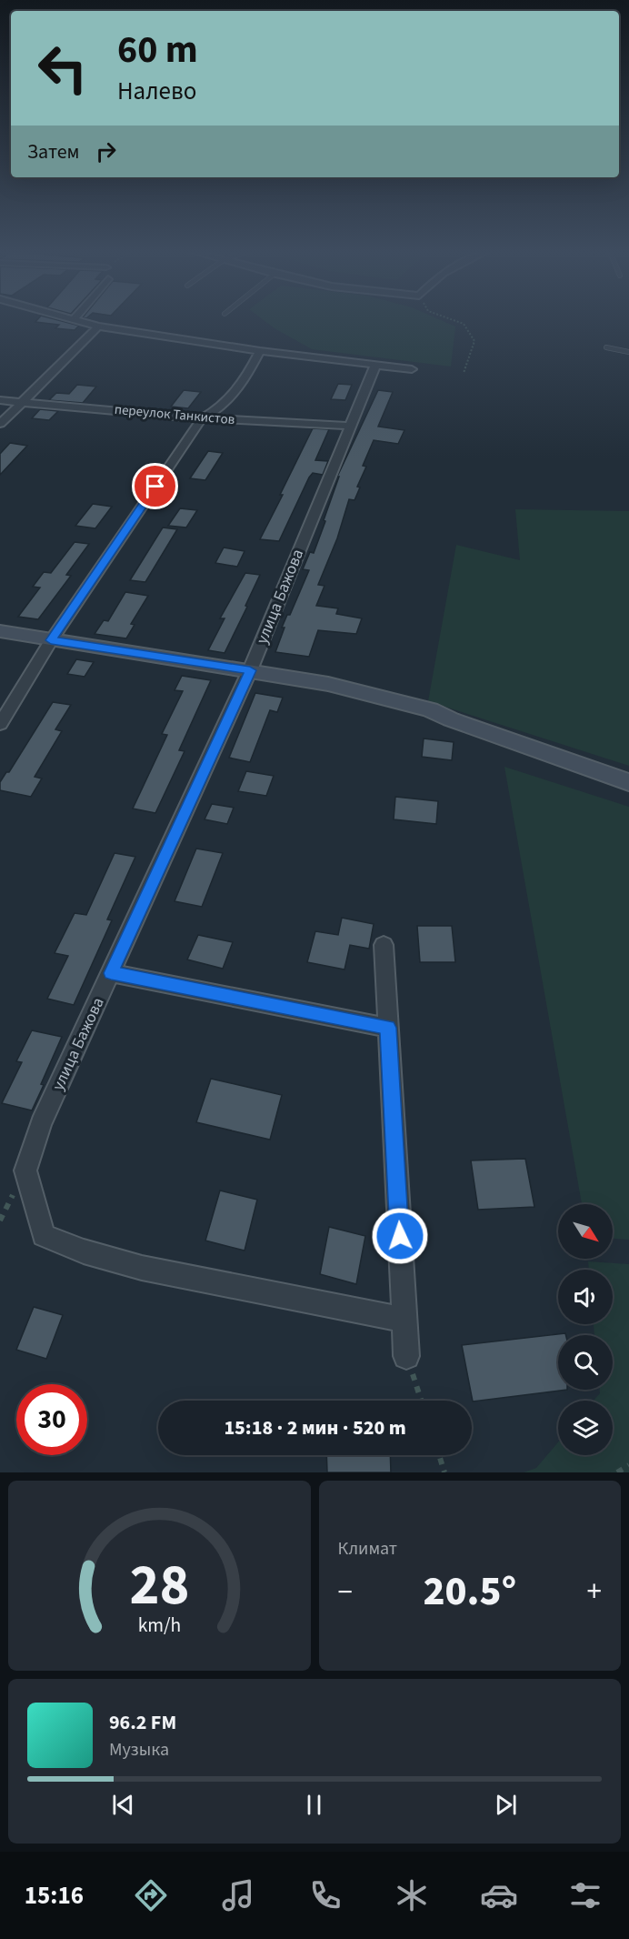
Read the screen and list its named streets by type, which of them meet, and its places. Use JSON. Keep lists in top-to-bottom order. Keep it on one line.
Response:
{"streets":{"street":["переулок Танкистов","улица Бажова"]},"crossings":[["переулок Танкистов","улица Бажова"]],"north":"bottom right","page":{"turn":["60 m","Налево"],"then":"Затем","limit":"30","trip":"15:18 · 2 мин · 520 m","tile":"Климат","heat":["−","20.5°","+"],"song":["96.2 FM","Музыка"],"tabs":"15:16","gauge":["28","km/h"]}}
